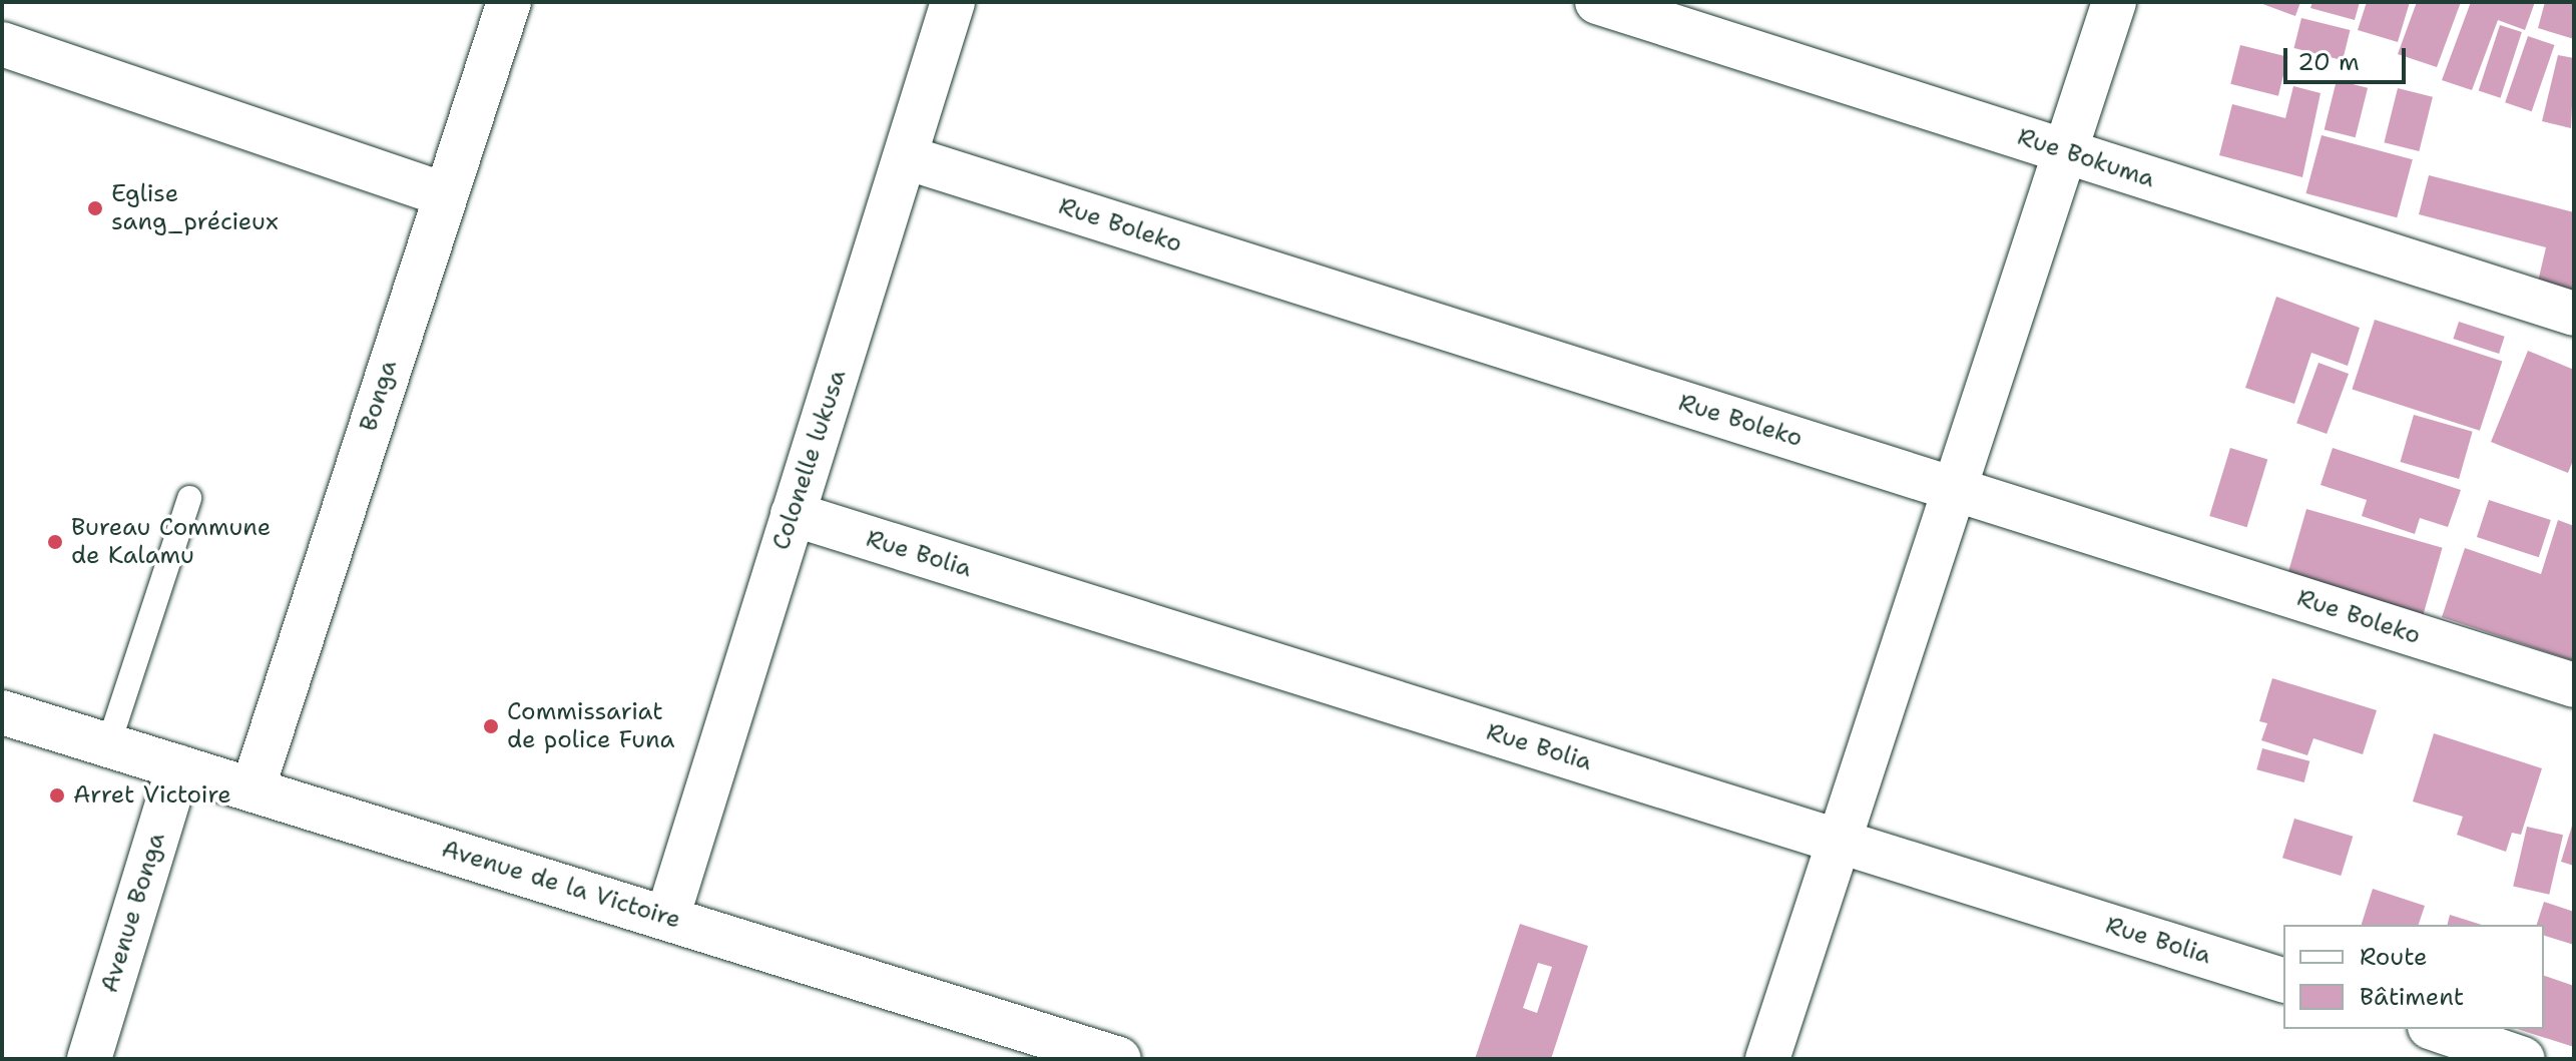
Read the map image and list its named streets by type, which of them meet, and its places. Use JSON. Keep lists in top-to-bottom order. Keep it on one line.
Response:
{"streets":{"street":["Rue Bokuma","Rue Boleko","Bonga","Colonelle lukusa","Rue Bolia","Avenue de la Victoire","Avenue Bonga"]},"crossings":[["Rue Boleko","Colonelle lukusa"],["Bonga","Avenue de la Victoire"],["Colonelle lukusa","Rue Bolia"],["Colonelle lukusa","Avenue de la Victoire"],["Avenue de la Victoire","Avenue Bonga"]],"places":["Eglise sang_précieux","Bureau Commune de Kalamu","Commissariat de police Funa","Arret Victoire"],"legend":["Route","Bâtiment"],"scale_bar":"20 m"}
